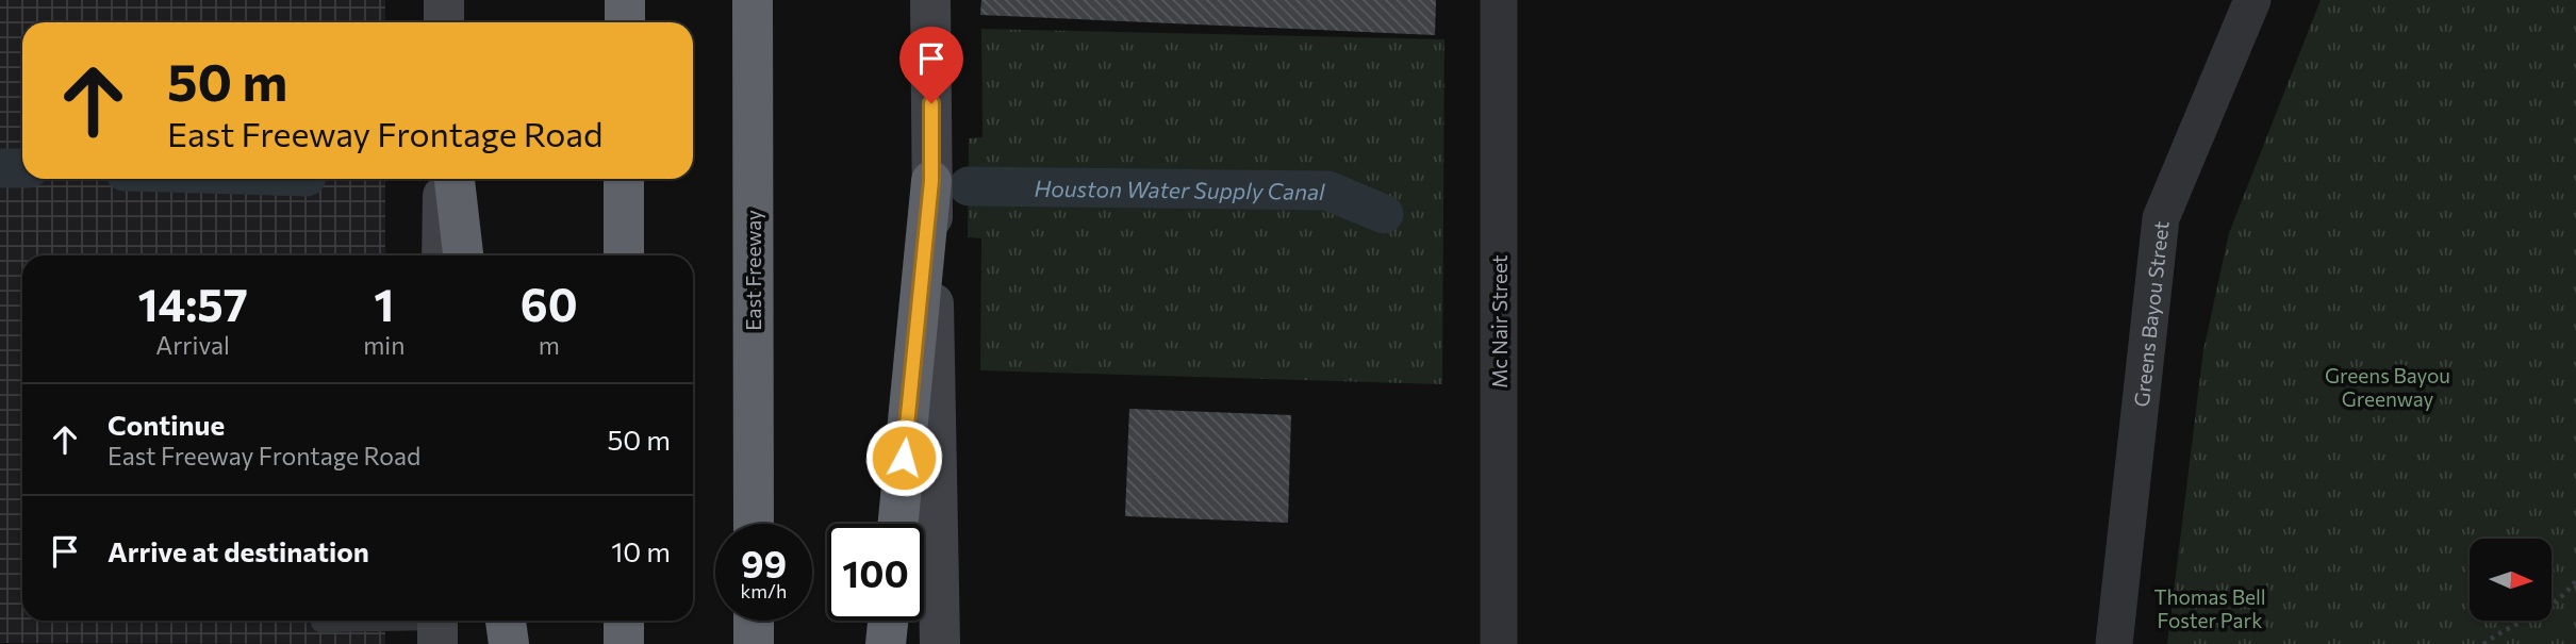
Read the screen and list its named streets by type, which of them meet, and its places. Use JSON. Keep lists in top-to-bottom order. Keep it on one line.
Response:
{"streets":{"highway":["East Freeway"],"street":["Greens Bayou Street","Mc Nair Street"]},"water":["Houston Water Supply Canal"],"parks":["Greens Bayou Greenway","Thomas Bell Foster Park"],"north":"right","page":{"turn":["50 m","East Freeway Frontage Road"],"eta":["14:57","Arrival","1","min","60","m"],"list":[{"name":"Continue","note":"East Freeway Frontage Road","value":"50 m"},{"name":"Arrive at destination","value":"10 m"}],"speed":"99 km/h","limit":"100"}}
